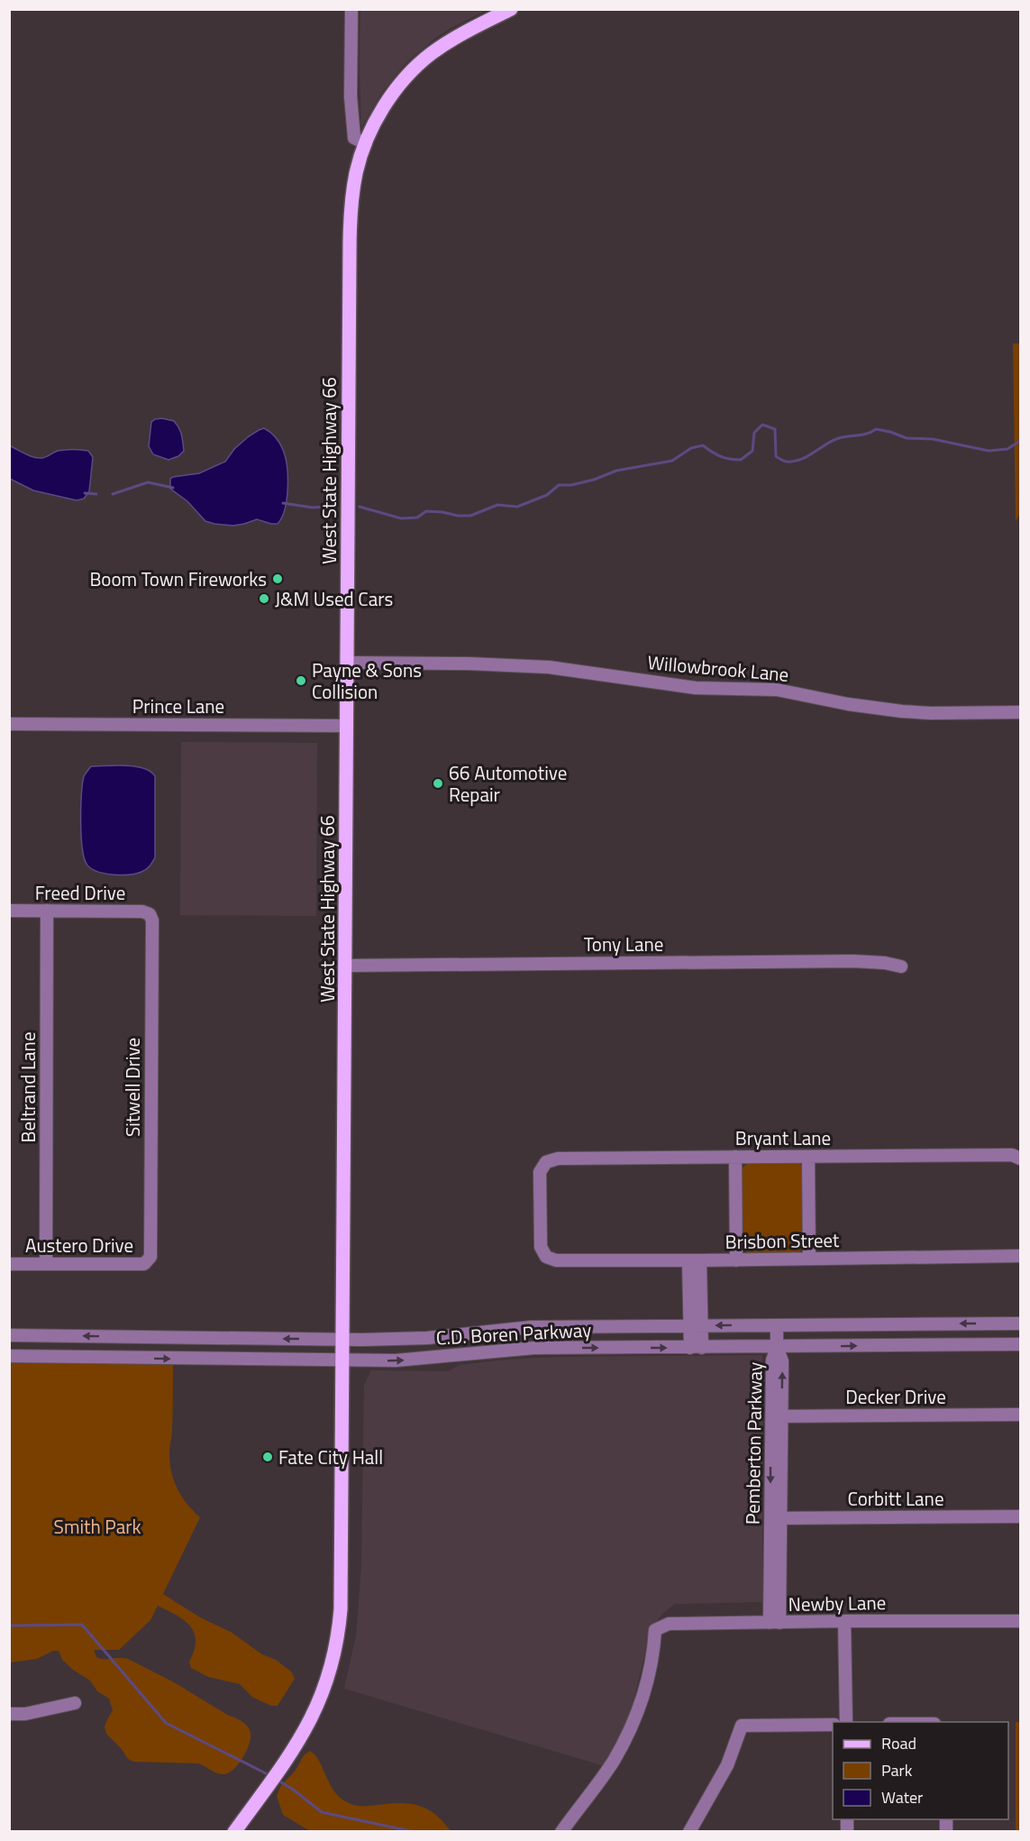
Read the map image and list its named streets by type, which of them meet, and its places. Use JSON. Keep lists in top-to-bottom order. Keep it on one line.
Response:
{"streets":{"main road":["West State Highway 66"],"street":["Willowbrook Lane","Prince Lane","Freed Drive","Tony Lane","Beltrand Lane","Sitwell Drive","Bryant Lane","Brisbon Street","Austero Drive","C.D. Boren Parkway","Decker Drive","Pemberton Parkway","Corbitt Lane","Newby Lane"]},"crossings":[["West State Highway 66","Willowbrook Lane"],["West State Highway 66","Prince Lane"],["West State Highway 66","Tony Lane"],["West State Highway 66","C.D. Boren Parkway"],["Freed Drive","Beltrand Lane"],["Freed Drive","Sitwell Drive"],["Beltrand Lane","Austero Drive"],["Sitwell Drive","Austero Drive"],["Bryant Lane","Brisbon Street"],["C.D. Boren Parkway","Pemberton Parkway"],["Decker Drive","Pemberton Parkway"],["Pemberton Parkway","Corbitt Lane"],["Pemberton Parkway","Newby Lane"]],"parks":["Smith Park"],"places":["Boom Town Fireworks","J&M Used Cars","Payne & Sons Collision","66 Automotive Repair","Fate City Hall"],"legend":["Road","Park","Water"]}
